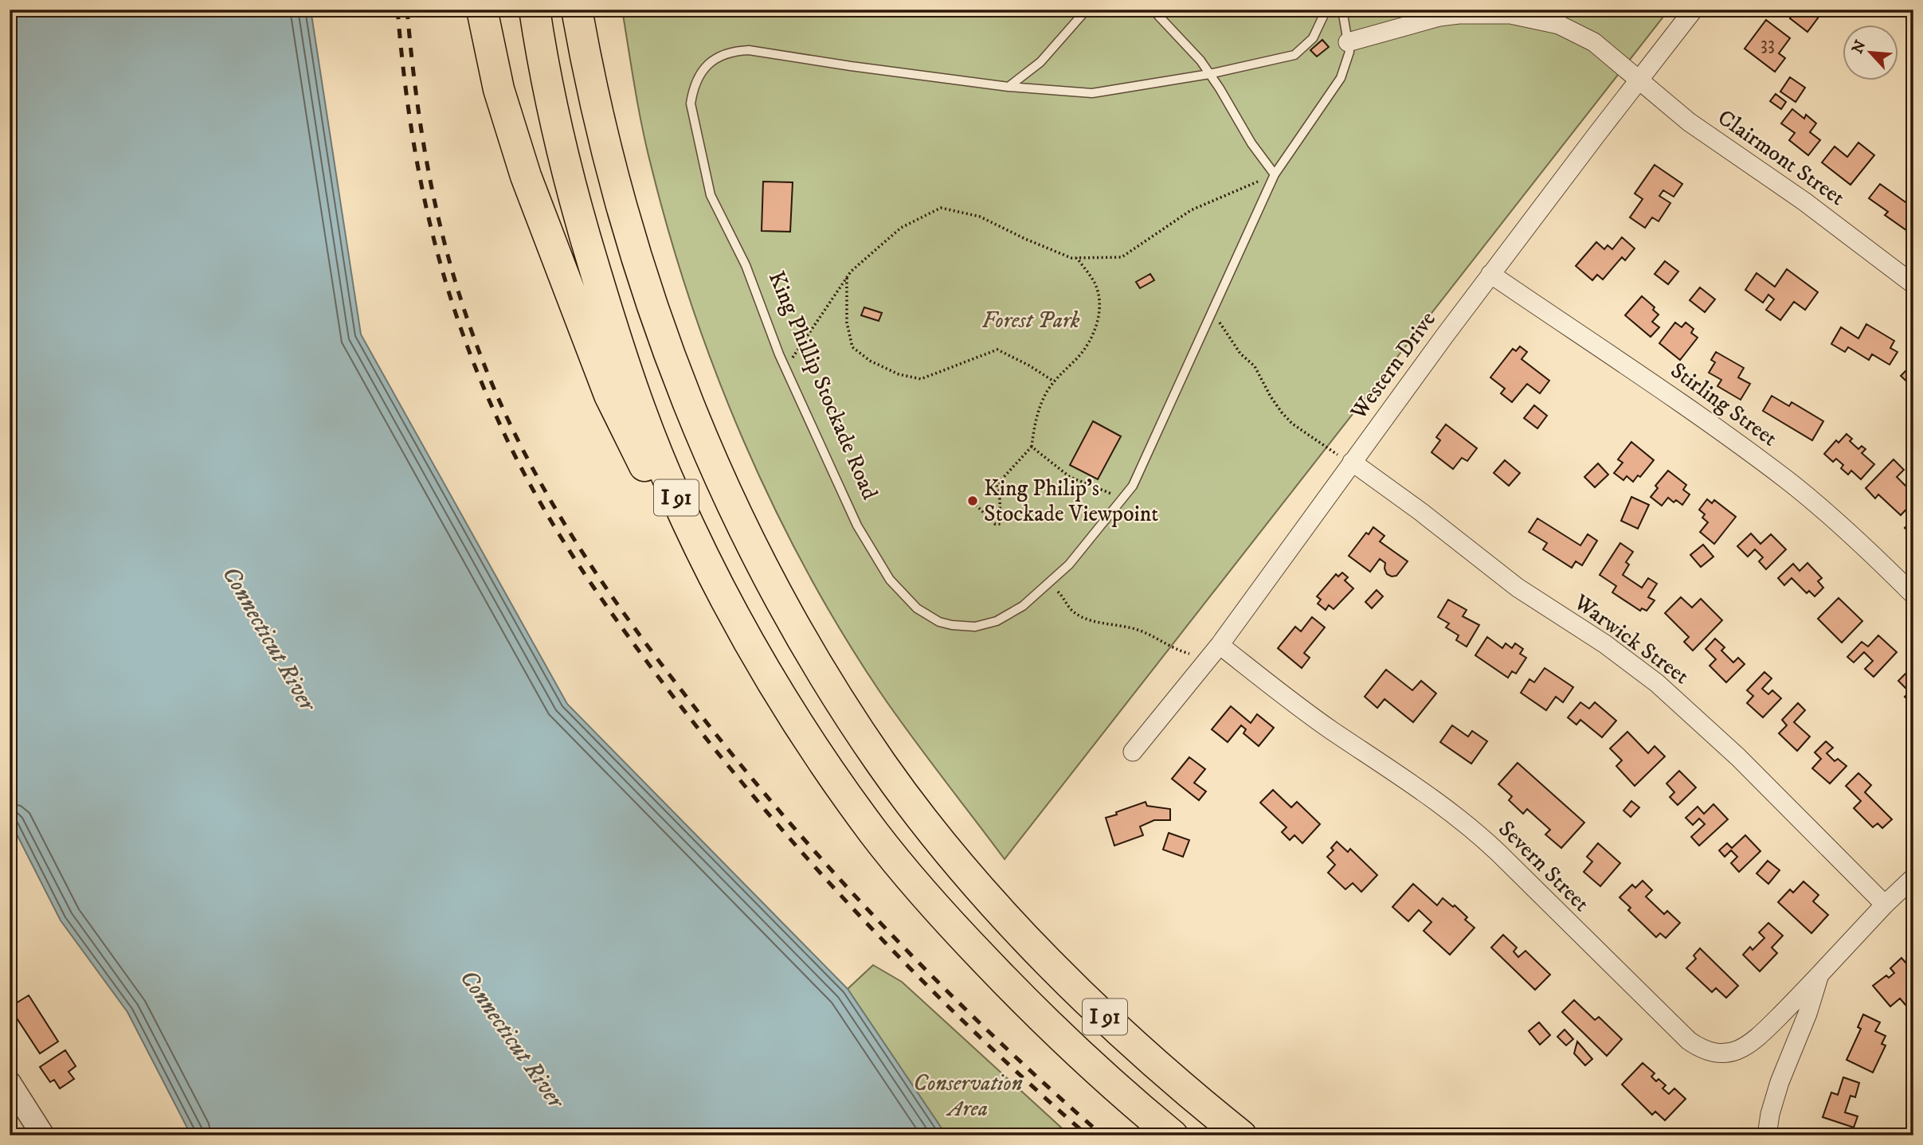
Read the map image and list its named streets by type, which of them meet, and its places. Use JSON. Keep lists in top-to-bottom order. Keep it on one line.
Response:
{"streets":{"highway":["I 91"],"street":["Clairmont Street","Western Drive","Stirling Street","Warwick Street","Severn Street"],"lane":["King Phillip Stockade Road"]},"crossings":[["Clairmont Street","Western Drive"],["Clairmont Street","King Phillip Stockade Road"],["Western Drive","Stirling Street"],["Western Drive","Warwick Street"],["Western Drive","Severn Street"],["Warwick Street","Severn Street"]],"water":["Connecticut River"],"parks":["Forest Park","Conservation Area"],"places":["King Philip's Stockade Viewpoint"],"house_numbers":["33"],"north":"top left"}
